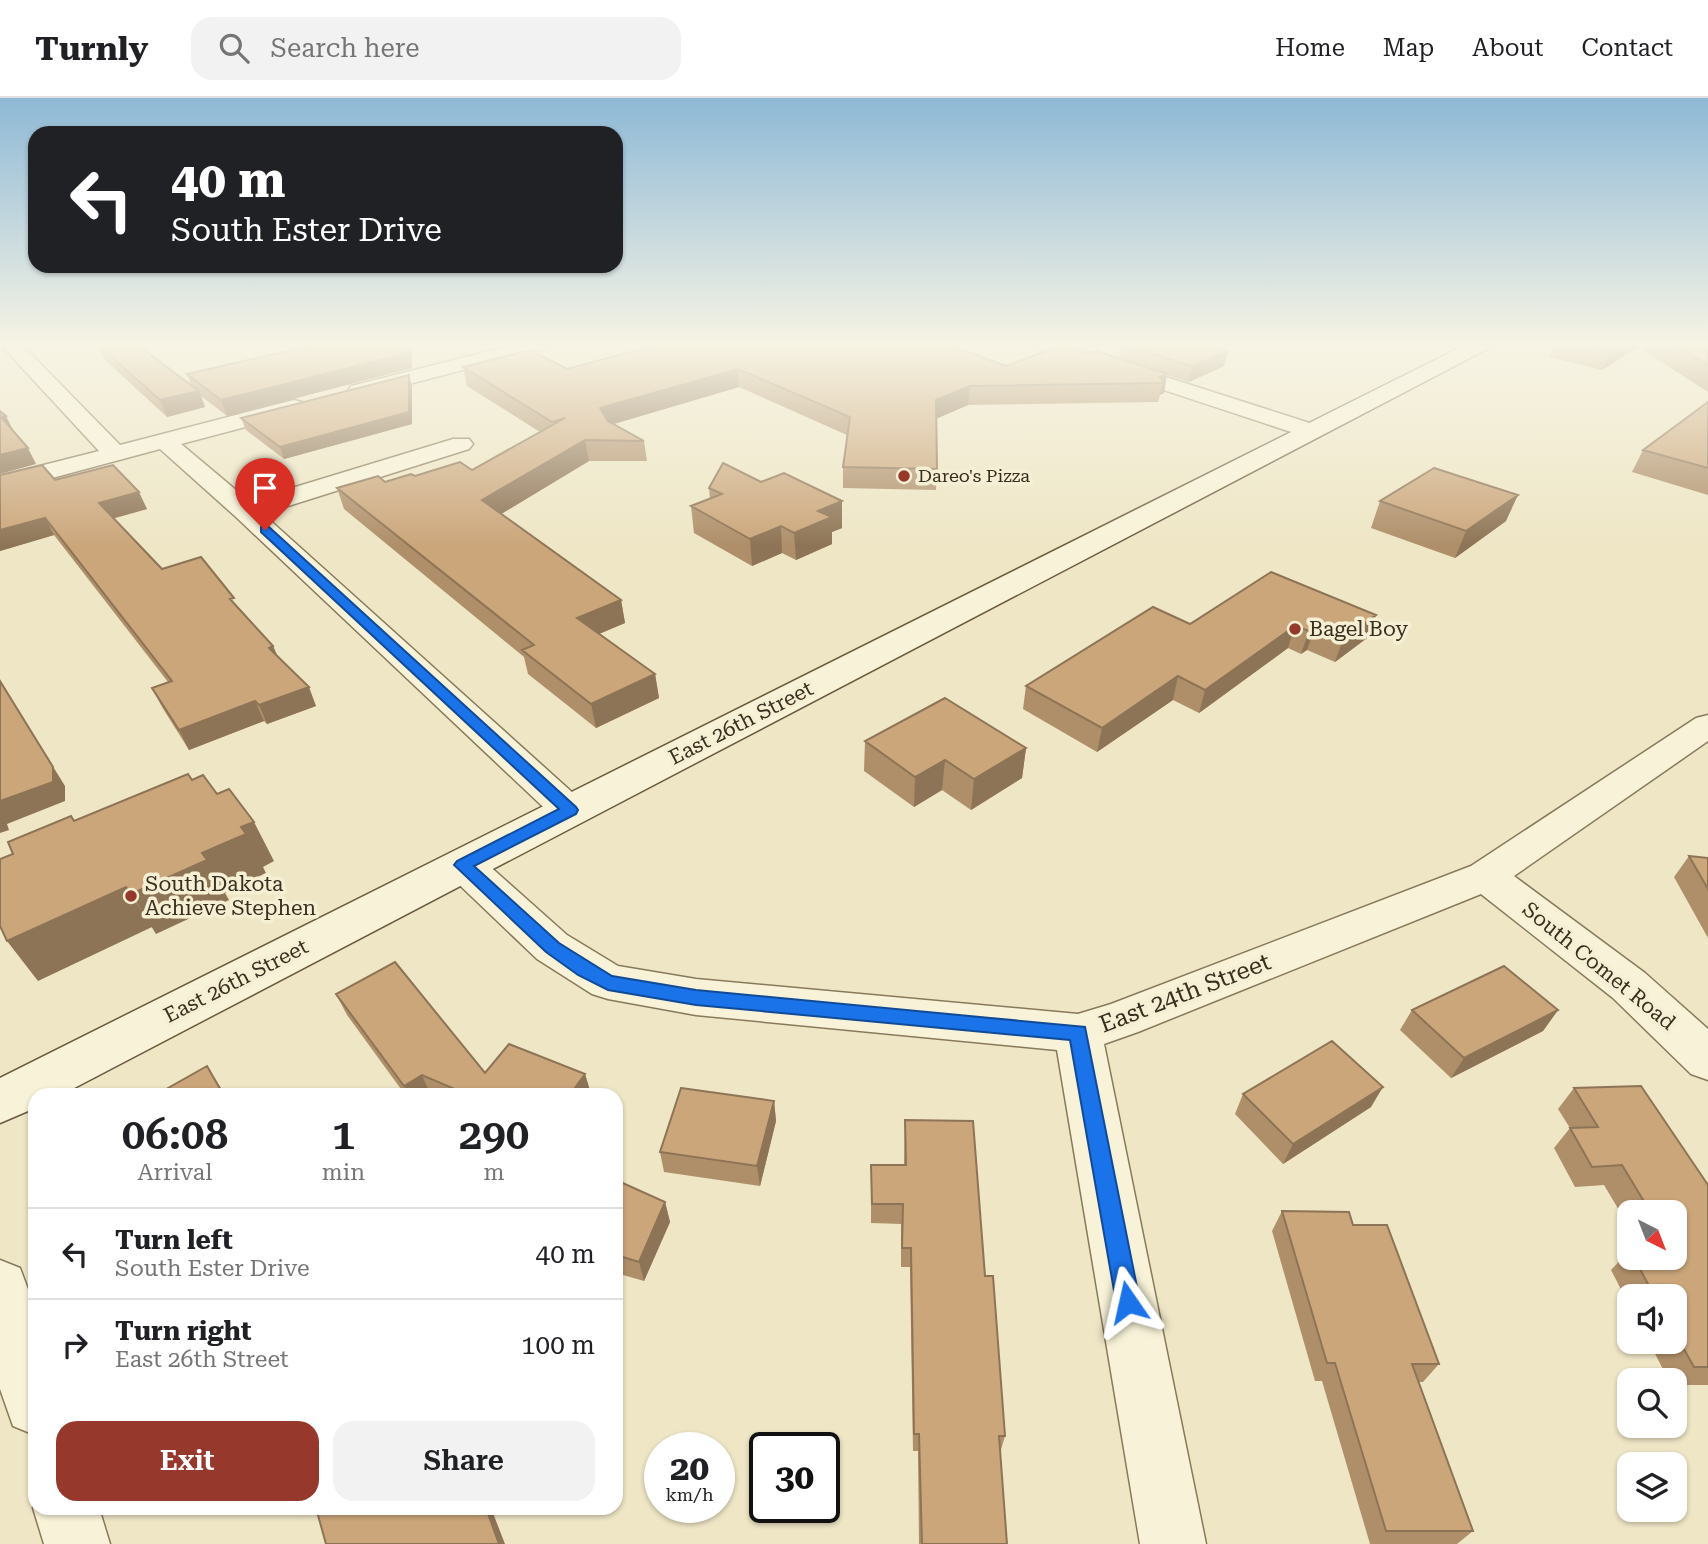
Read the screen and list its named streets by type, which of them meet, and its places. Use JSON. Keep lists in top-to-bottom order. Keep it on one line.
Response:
{"streets":{"street":["East 26th Street","South Comet Road","East 24th Street"]},"crossings":[["South Comet Road","East 24th Street"]],"places":["Dareo's Pizza","Bagel Boy","South Dakota Achieve Stephen"],"north":"bottom right","page":{"header":"Turnly","search":"Search here","nav":["Home","Map","About","Contact"],"turn":["40 m","South Ester Drive"],"eta":["06:08","Arrival","1","min","290","m"],"list":[{"name":"Turn left","note":"South Ester Drive","value":"40 m"},{"name":"Turn right","note":"East 26th Street","value":"100 m"}],"buttons":["Exit","Share"],"speed":"20 km/h","limit":"30"}}
